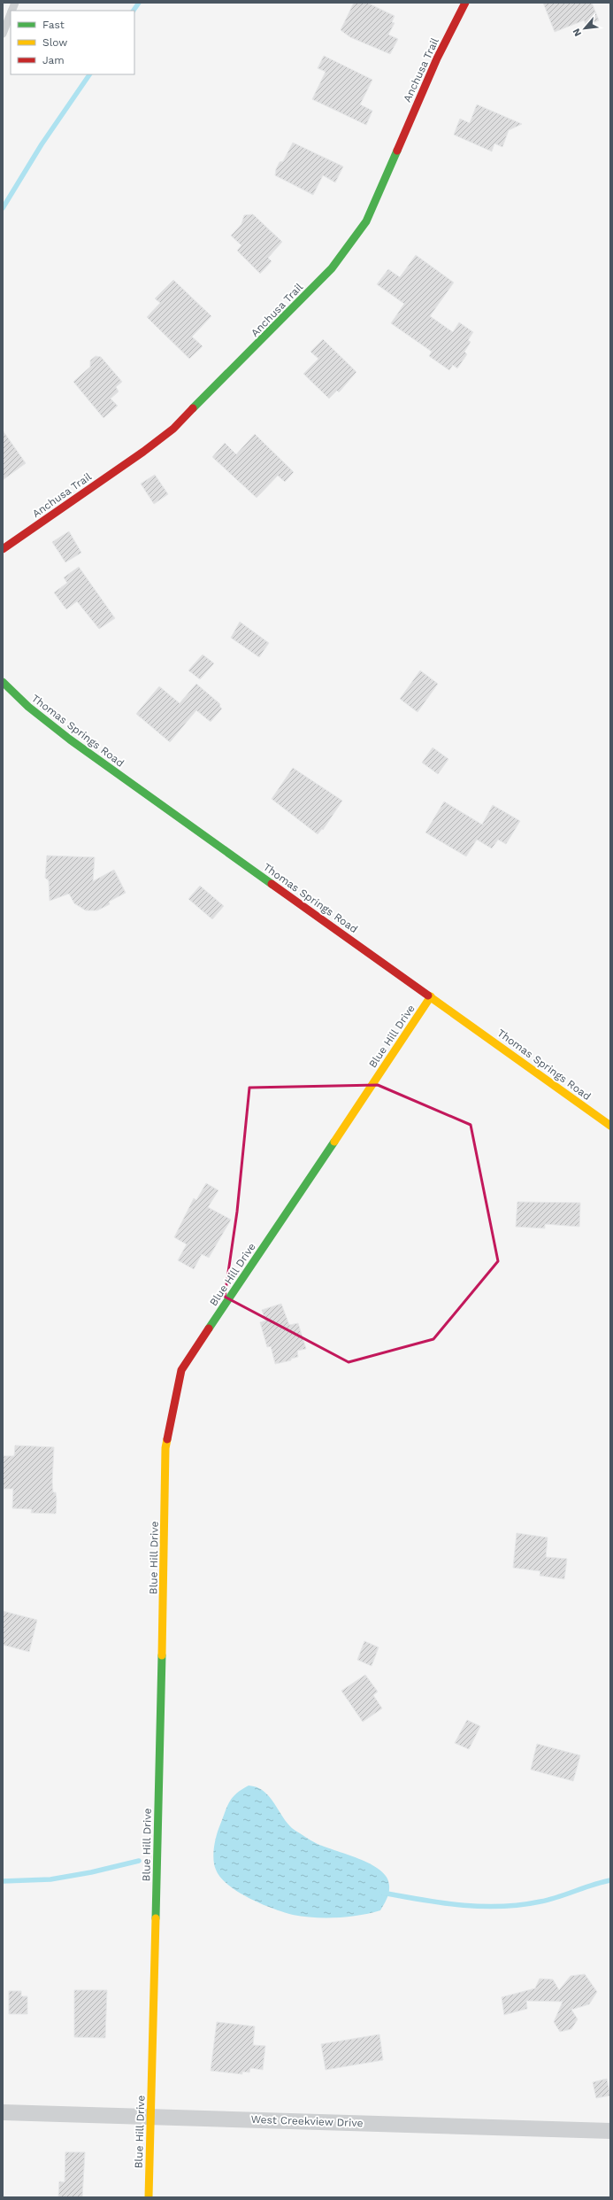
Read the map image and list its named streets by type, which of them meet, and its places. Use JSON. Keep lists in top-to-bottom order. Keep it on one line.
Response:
{"streets":{"street":["Anchusa Trail","Thomas Springs Road","Blue Hill Drive","West Creekview Drive"]},"crossings":[["Thomas Springs Road","Blue Hill Drive"],["Blue Hill Drive","West Creekview Drive"]],"legend":["Fast","Slow","Jam"],"north":"bottom left"}
